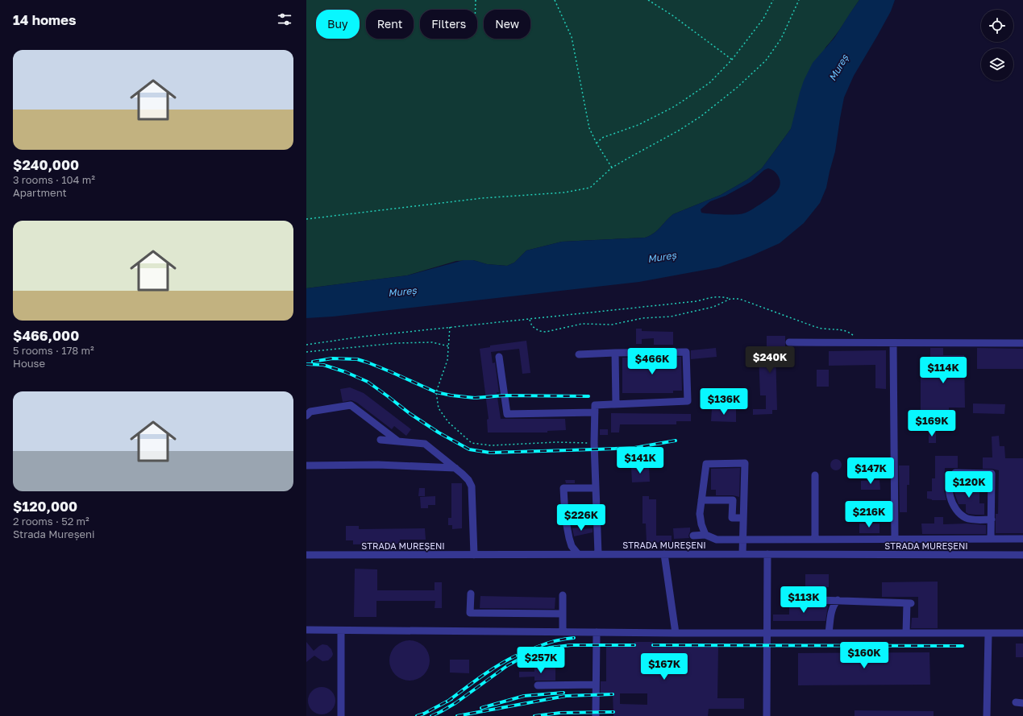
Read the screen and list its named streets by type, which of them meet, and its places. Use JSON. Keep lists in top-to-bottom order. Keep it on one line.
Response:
{"streets":{"street":["STRADA MUREȘENI"]},"water":["Mureș"],"page":{"heading":"14 homes","chip":["Buy","Rent","Filters","New"],"list":[{"name":"$240,000","note":"3 rooms · 104 m² · Apartment"},{"name":"$466,000","note":"5 rooms · 178 m² · House"},{"name":"$120,000","note":"2 rooms · 52 m² · Strada Mureșeni"}],"price":["$240K","$466K","$114K","$136K","$169K","$141K","$147K","$120K","$216K","$226K","$113K","$160K","$257K","$167K"]}}
